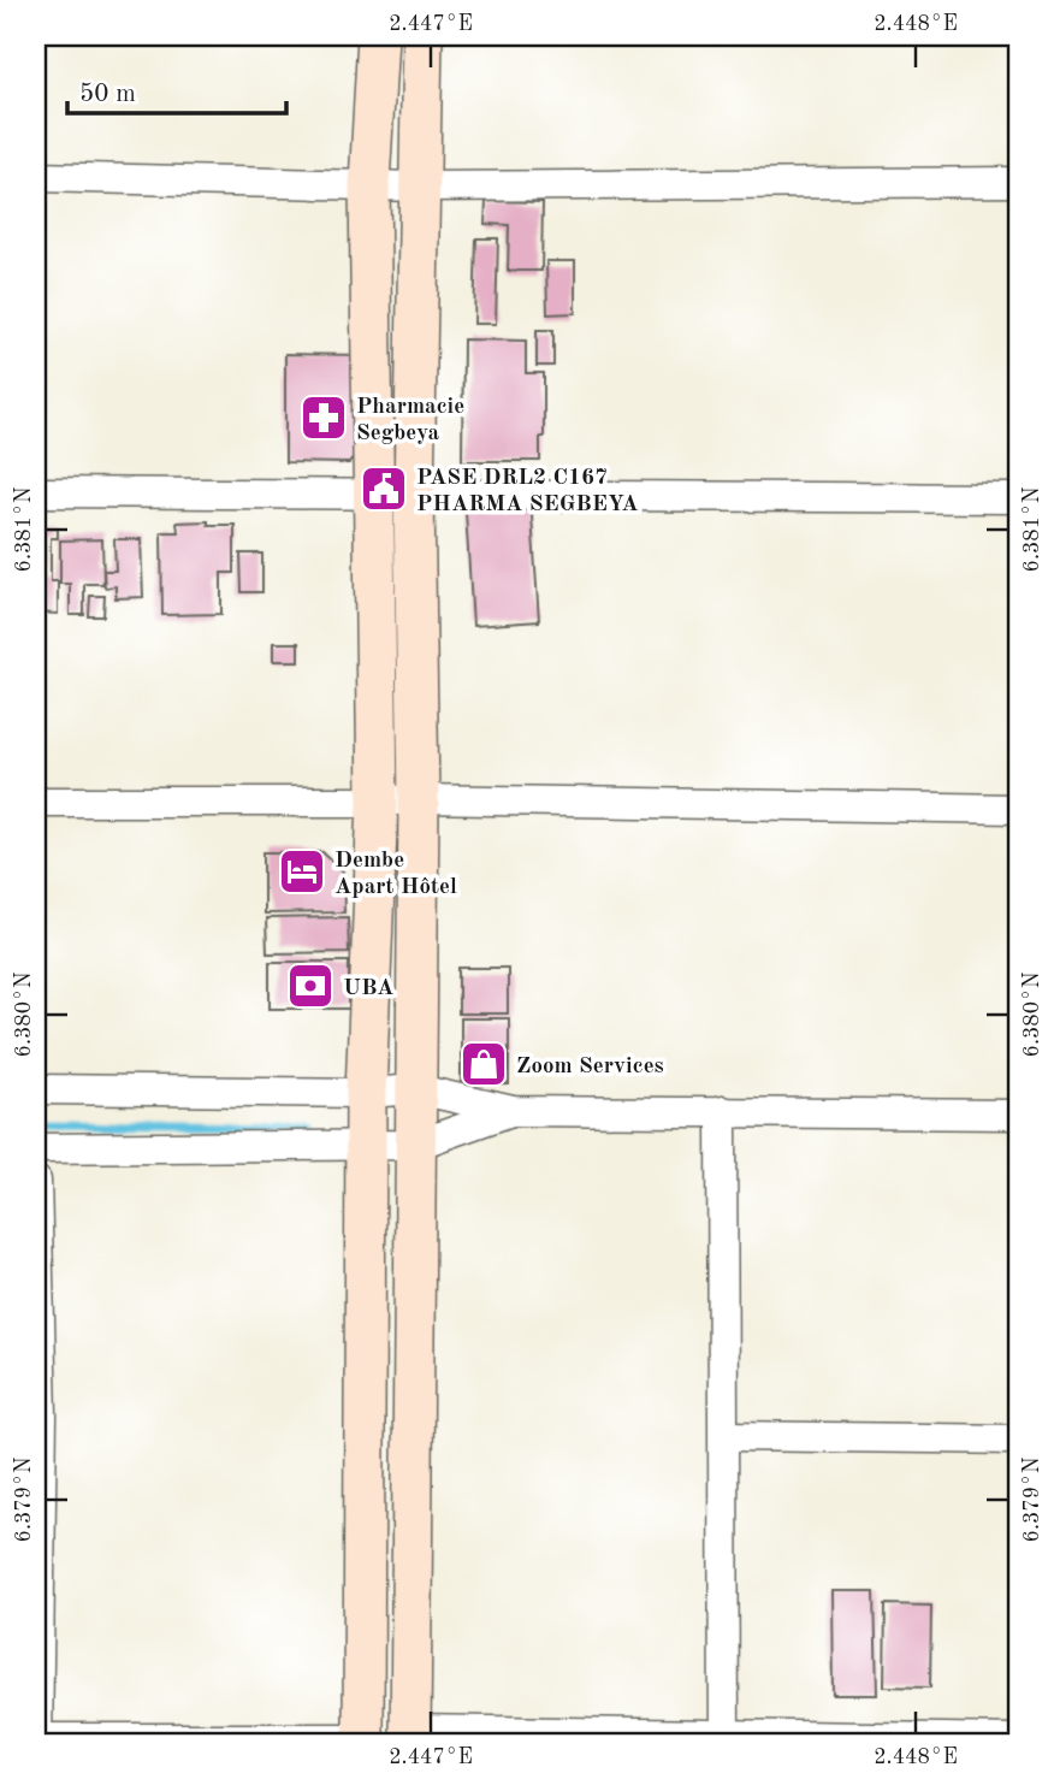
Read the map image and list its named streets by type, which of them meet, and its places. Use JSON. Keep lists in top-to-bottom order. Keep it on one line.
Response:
{"places":{"pharmacy":["Pharmacie Segbeya"],"public building":["PASE DRL2 C167 PHARMA SEGBEYA"],"hotel":["Dembe Apart Hôtel"],"bank":["UBA"],"shop":["Zoom Services"]},"scale_bar":"50 m","coordinates":["2.447°E","2.448°E","6.381°N","6.380°N","6.379°N"]}
